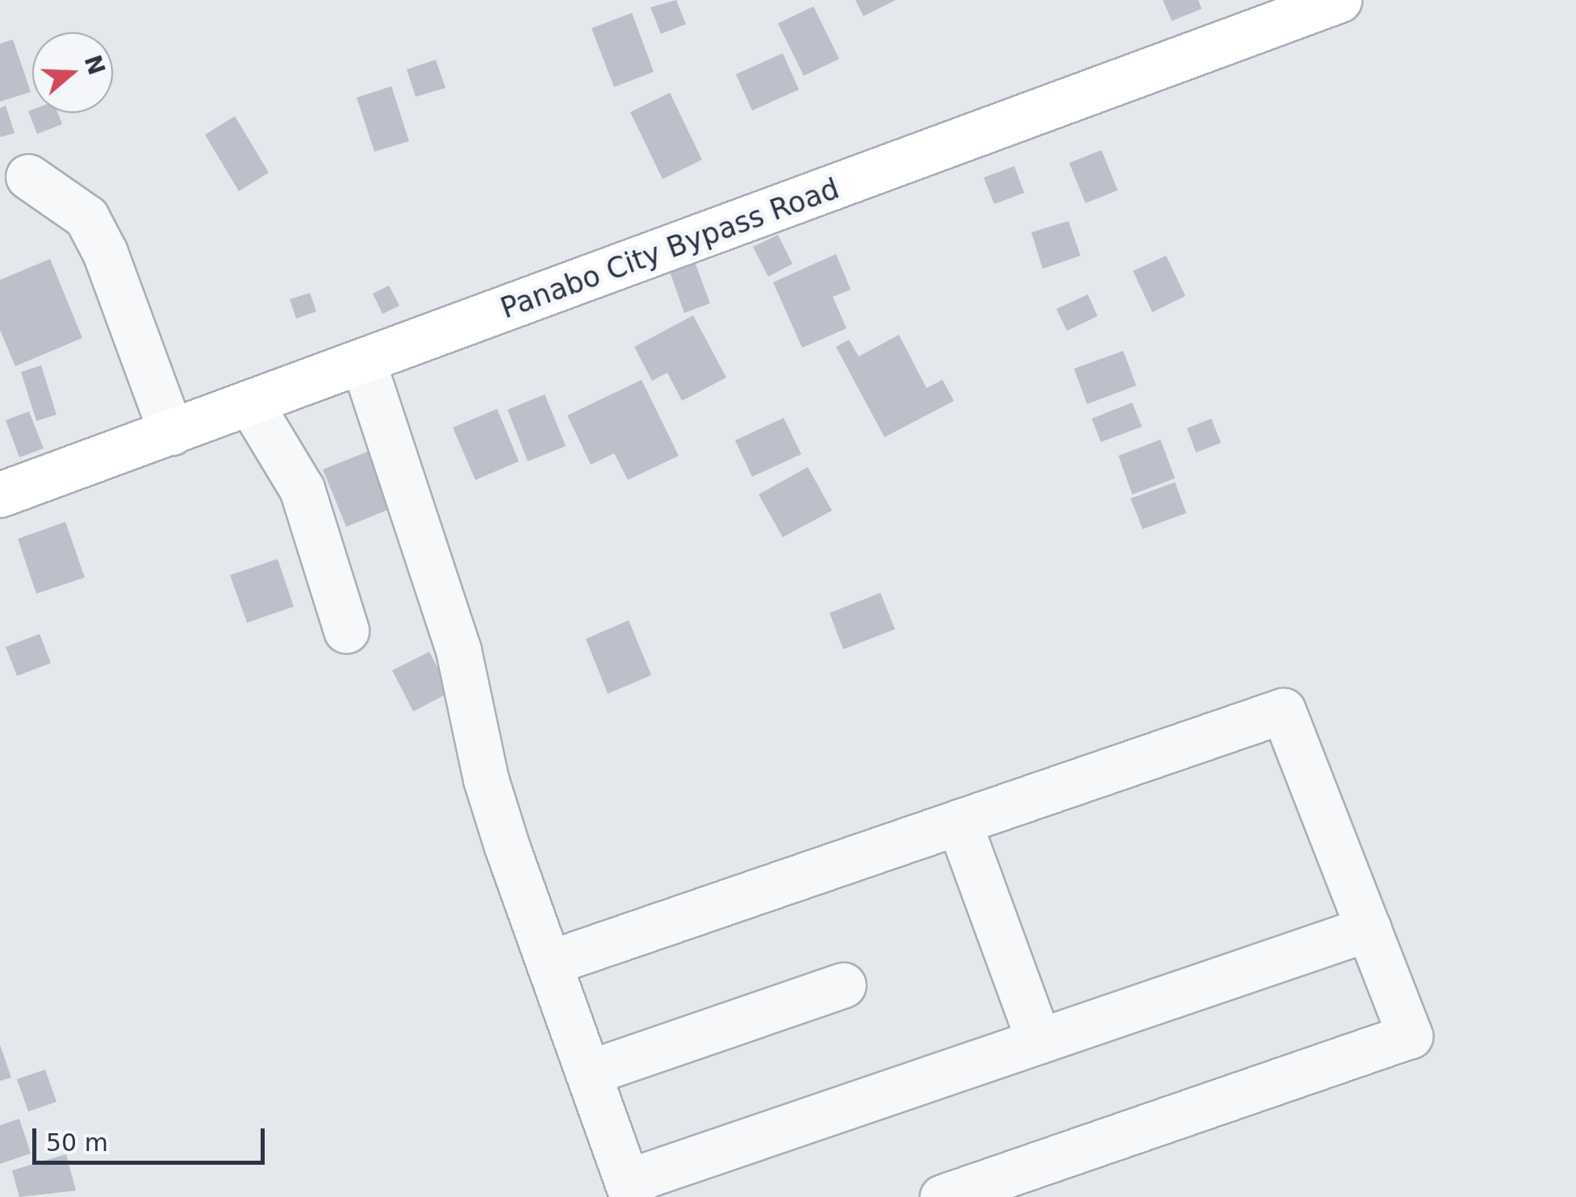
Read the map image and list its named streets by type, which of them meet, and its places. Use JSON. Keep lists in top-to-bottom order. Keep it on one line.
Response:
{"streets":{"main road":["Panabo City Bypass Road"]},"scale_bar":"50 m","north":"right"}
